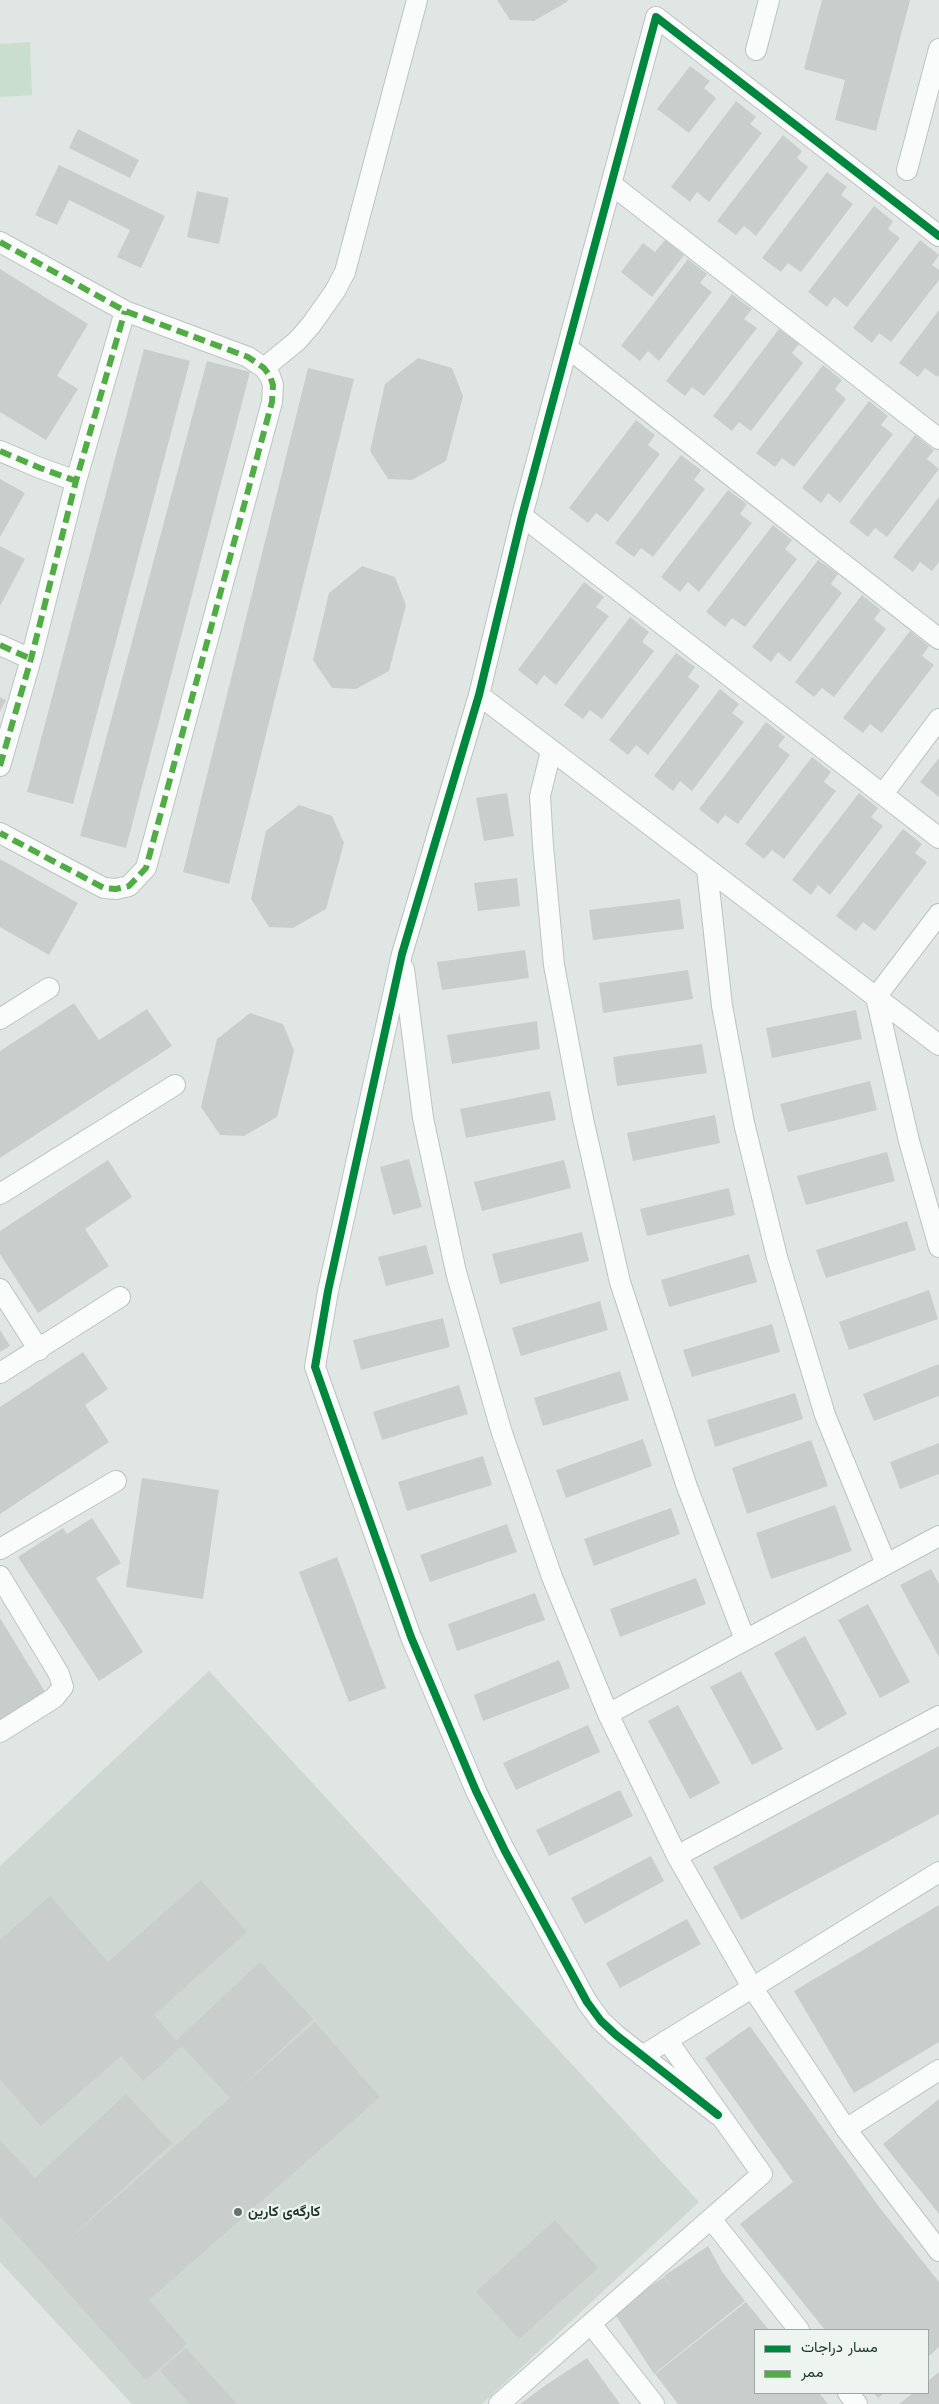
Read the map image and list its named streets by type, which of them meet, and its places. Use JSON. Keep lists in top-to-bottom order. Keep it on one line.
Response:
{"places":["کارگەی کارین"],"legend":["مسار دراجات","ممر"]}
